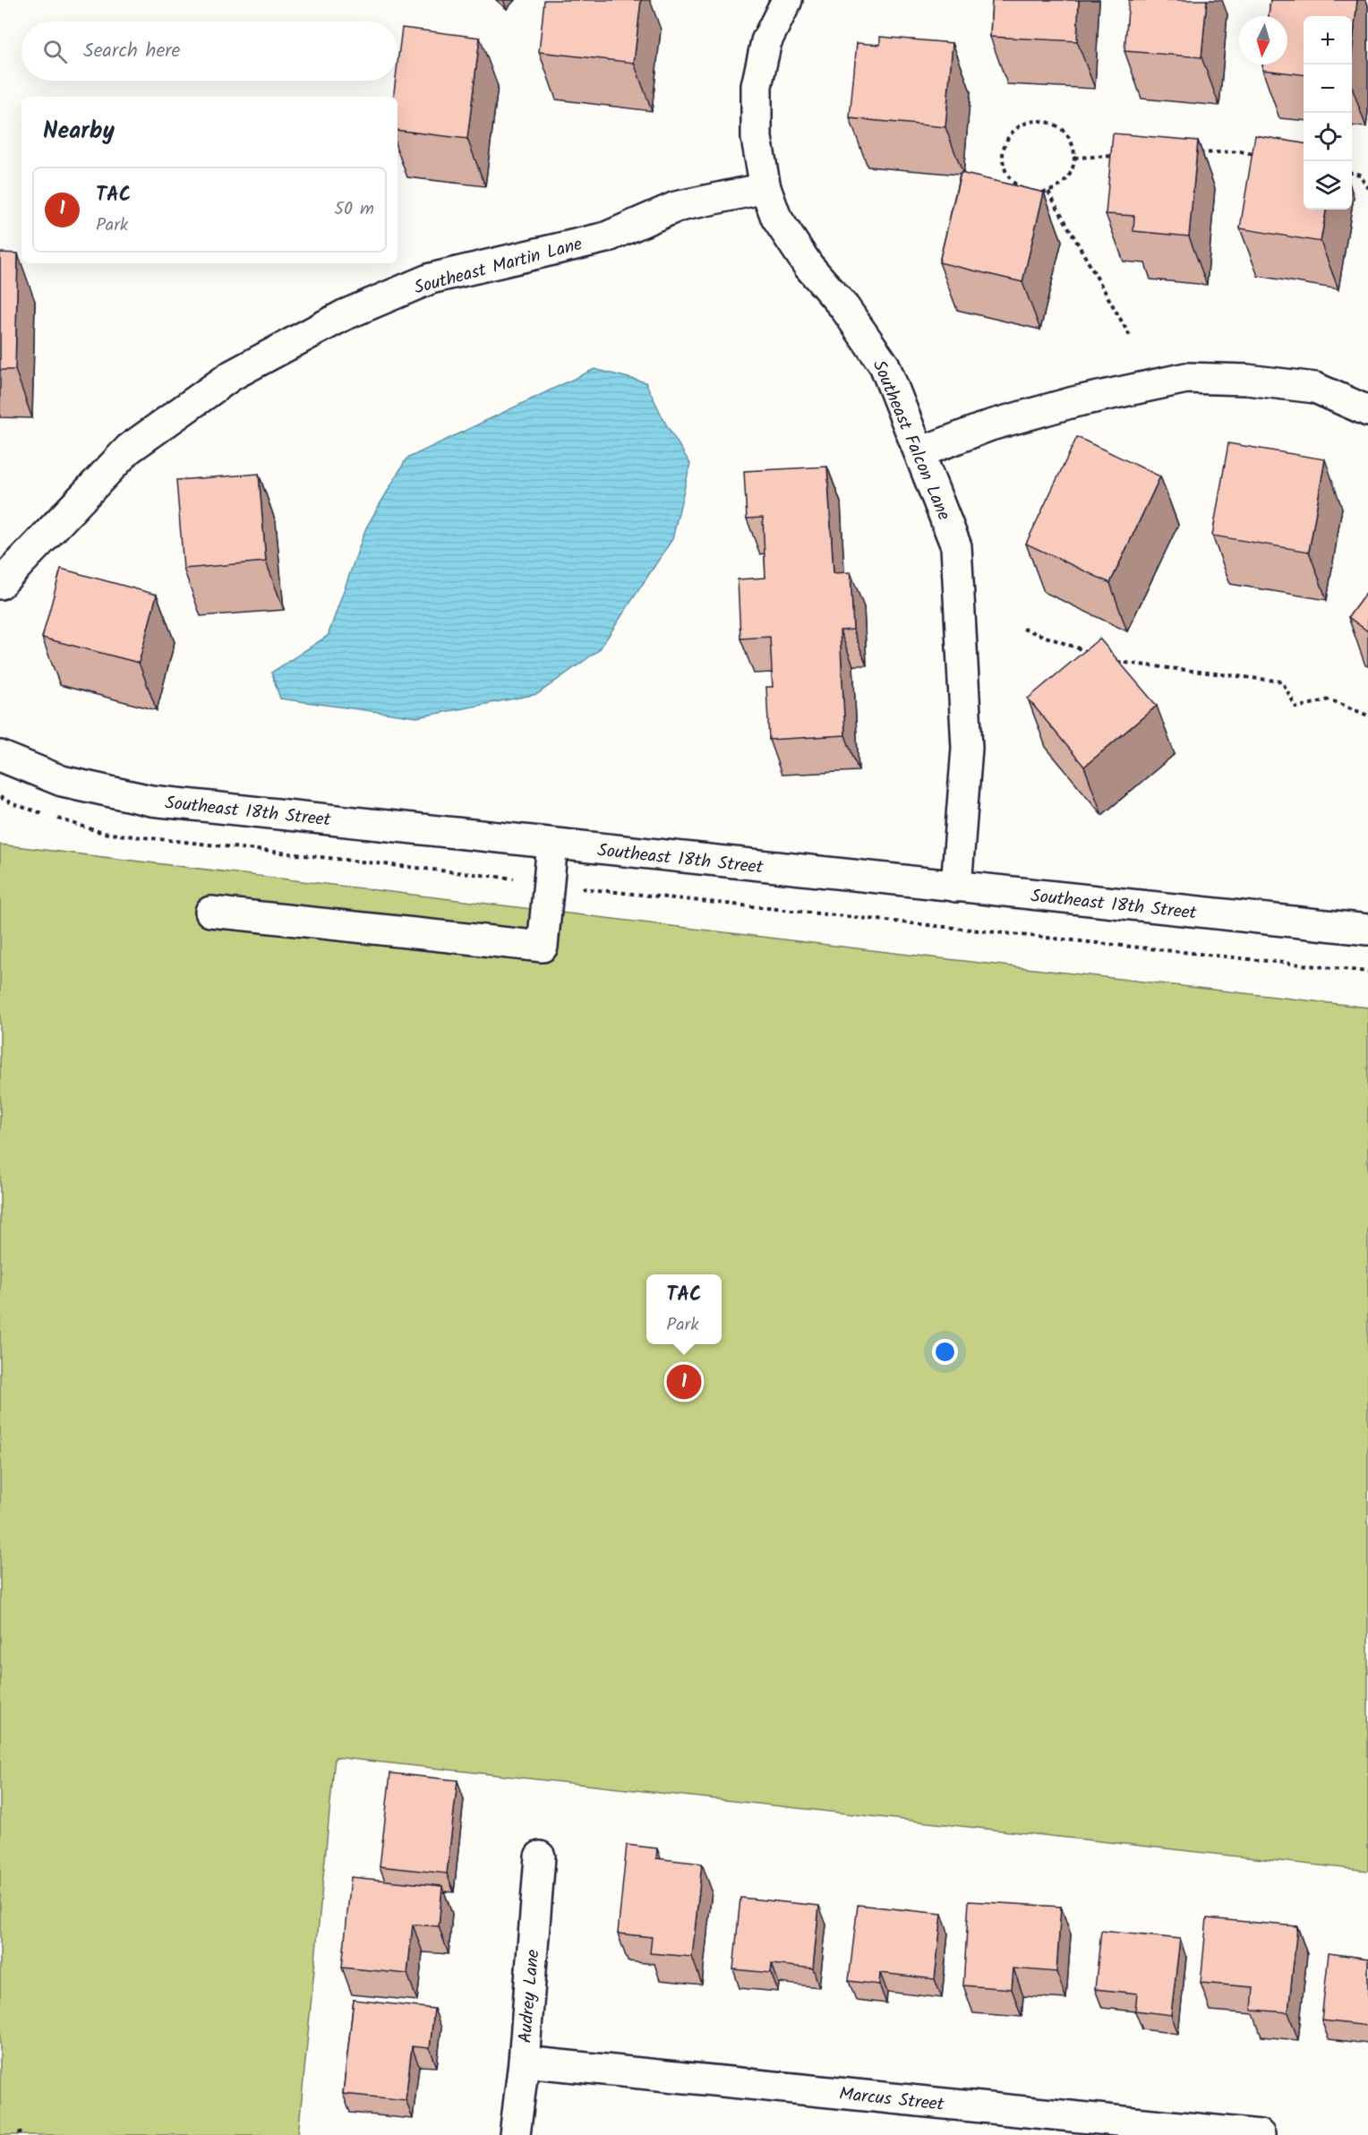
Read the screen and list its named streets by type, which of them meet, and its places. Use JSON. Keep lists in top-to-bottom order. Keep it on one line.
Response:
{"streets":{"street":["Southeast Martin Lane","Southeast Falcon Lane","Southeast 18th Street","Audrey Lane","Marcus Street"]},"crossings":[["Southeast Martin Lane","Southeast Falcon Lane"],["Southeast Falcon Lane","Southeast 18th Street"],["Audrey Lane","Marcus Street"]],"north":"bottom","page":{"map_buttons":["+","−"],"search":"Search here","heading":"Nearby","list":[{"mark":"1","name":"TAC","note":"Park","value":"50 m"}],"popup":["TAC","Park"],"pins":"1"}}
